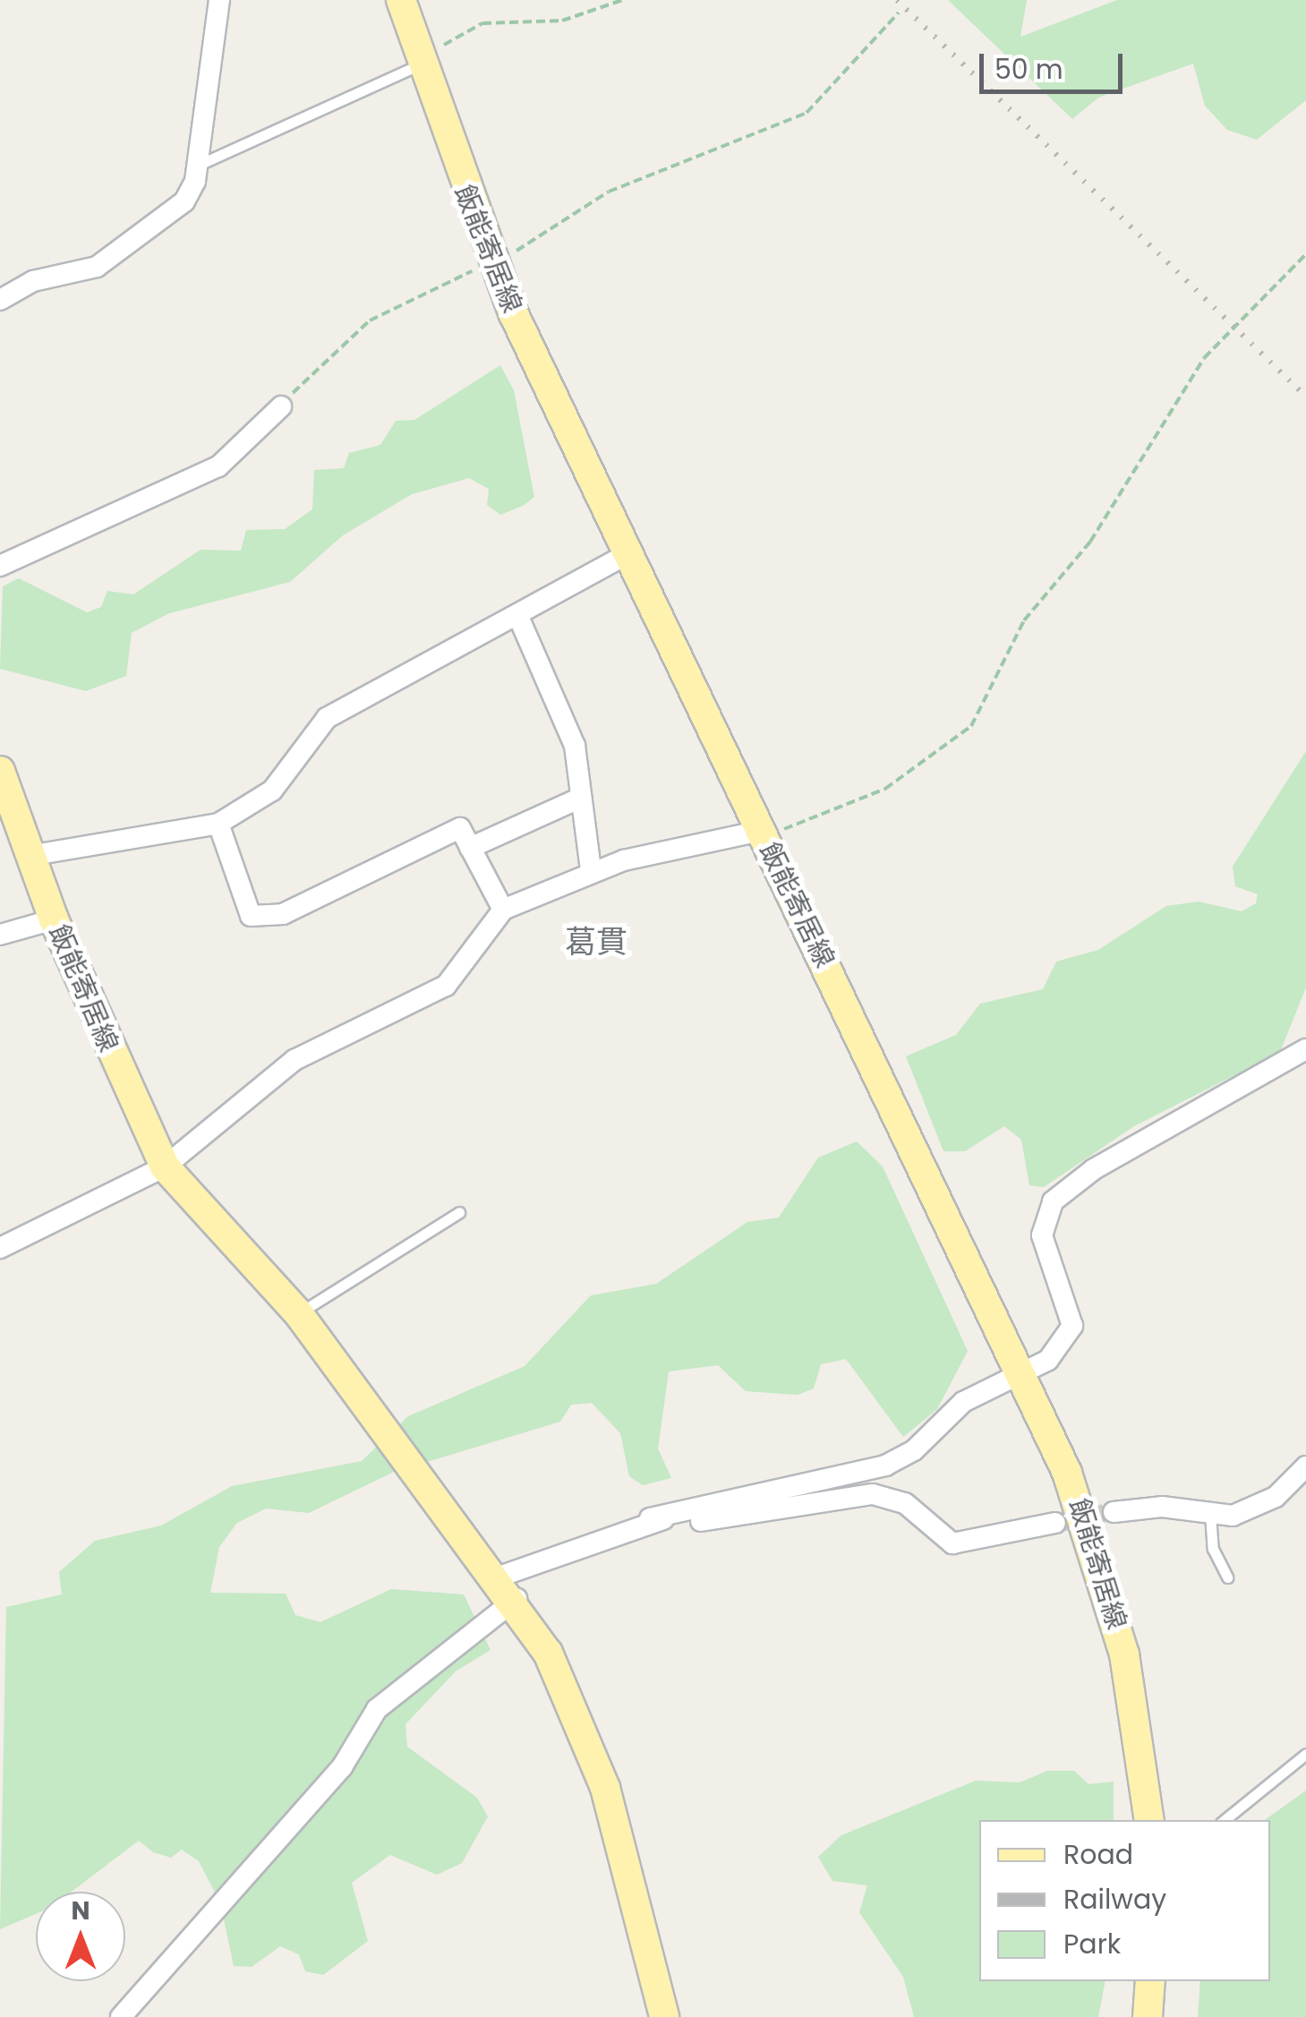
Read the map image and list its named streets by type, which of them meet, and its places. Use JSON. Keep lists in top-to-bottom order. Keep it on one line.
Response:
{"streets":{"main road":["飯能寄居線"]},"districts":["葛貫"],"legend":["Road","Railway","Park"],"scale_bar":"50 m","north":"top"}
